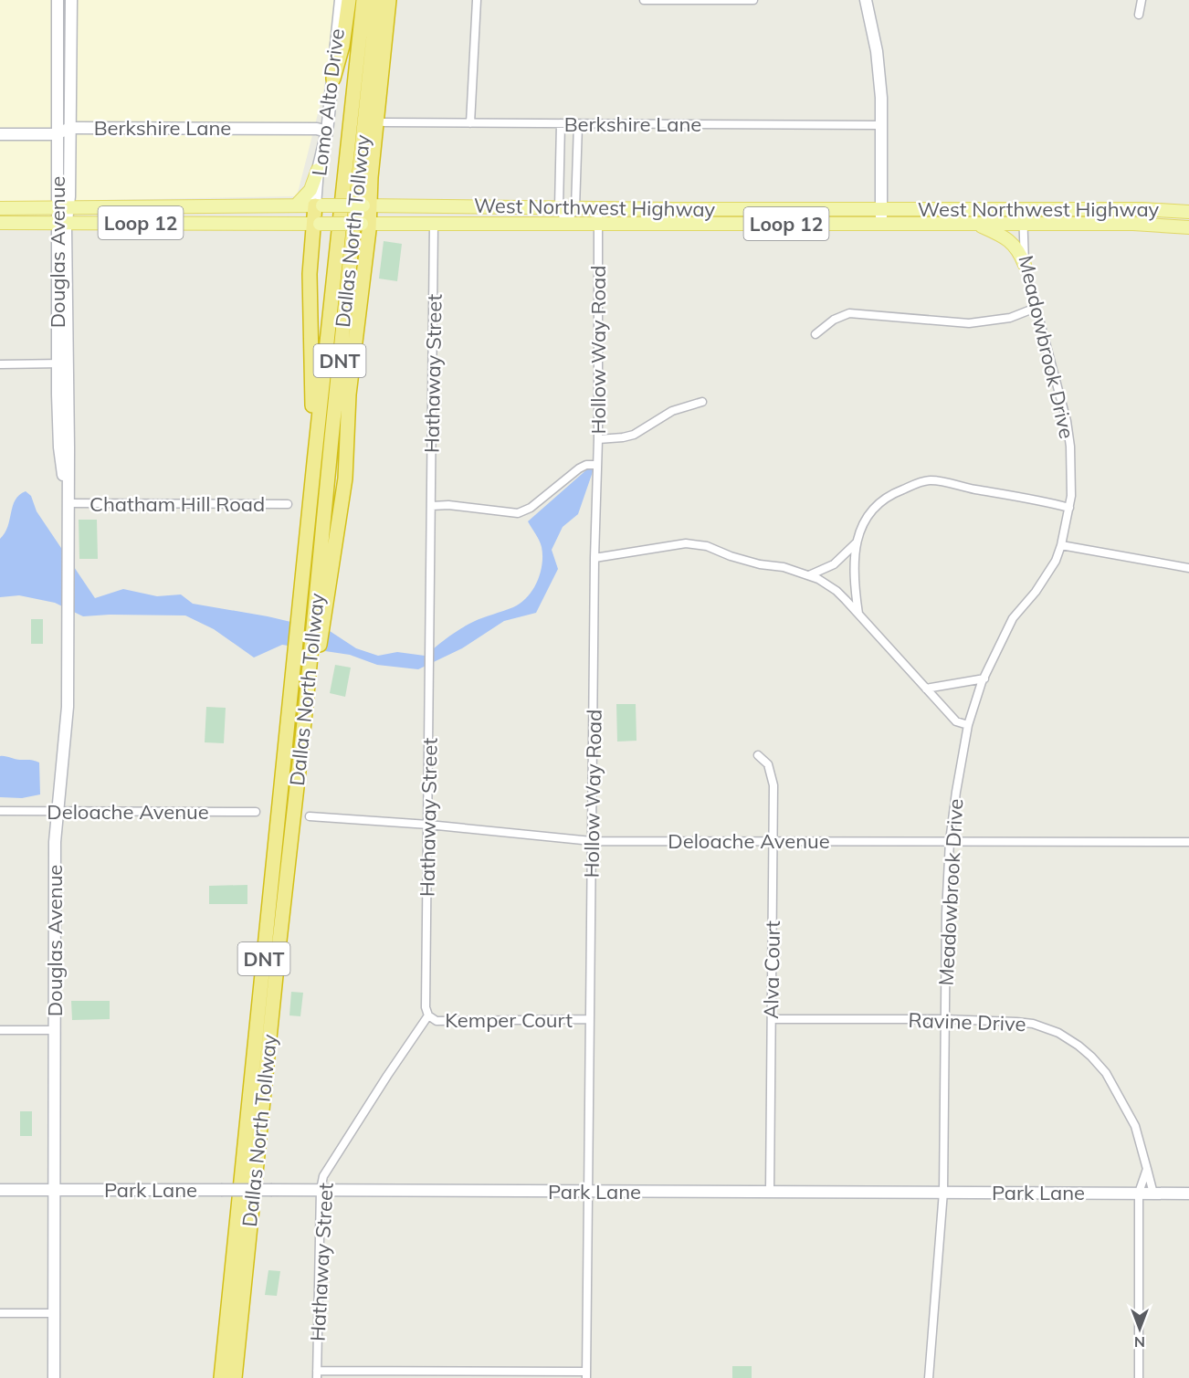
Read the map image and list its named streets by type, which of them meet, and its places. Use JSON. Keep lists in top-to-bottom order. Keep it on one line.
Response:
{"streets":{"highway":["Dallas North Tollway","DNT"],"main road":["West Northwest Highway","Loop 12"],"street":["Lomo Alto Drive","Berkshire Lane","Douglas Avenue","Meadowbrook Drive","Hollow Way Road","Hathaway Street","Chatham Hill Road","Deloache Avenue","Alva Court","Kemper Court","Ravine Drive","Park Lane"]},"crossings":[["Lomo Alto Drive","Berkshire Lane"],["Lomo Alto Drive","West Northwest Highway"],["Berkshire Lane","Douglas Avenue"],["West Northwest Highway","Douglas Avenue"],["West Northwest Highway","Meadowbrook Drive"],["West Northwest Highway","Hollow Way Road"],["West Northwest Highway","Hathaway Street"],["Douglas Avenue","Chatham Hill Road"],["Douglas Avenue","Deloache Avenue"],["Douglas Avenue","Park Lane"],["Meadowbrook Drive","Deloache Avenue"],["Meadowbrook Drive","Ravine Drive"],["Meadowbrook Drive","Park Lane"],["Hollow Way Road","Deloache Avenue"],["Hollow Way Road","Kemper Court"],["Hollow Way Road","Park Lane"],["Hathaway Street","Deloache Avenue"],["Hathaway Street","Kemper Court"],["Hathaway Street","Park Lane"],["Deloache Avenue","Alva Court"],["Alva Court","Ravine Drive"],["Alva Court","Park Lane"],["Ravine Drive","Park Lane"]],"north":"bottom"}
